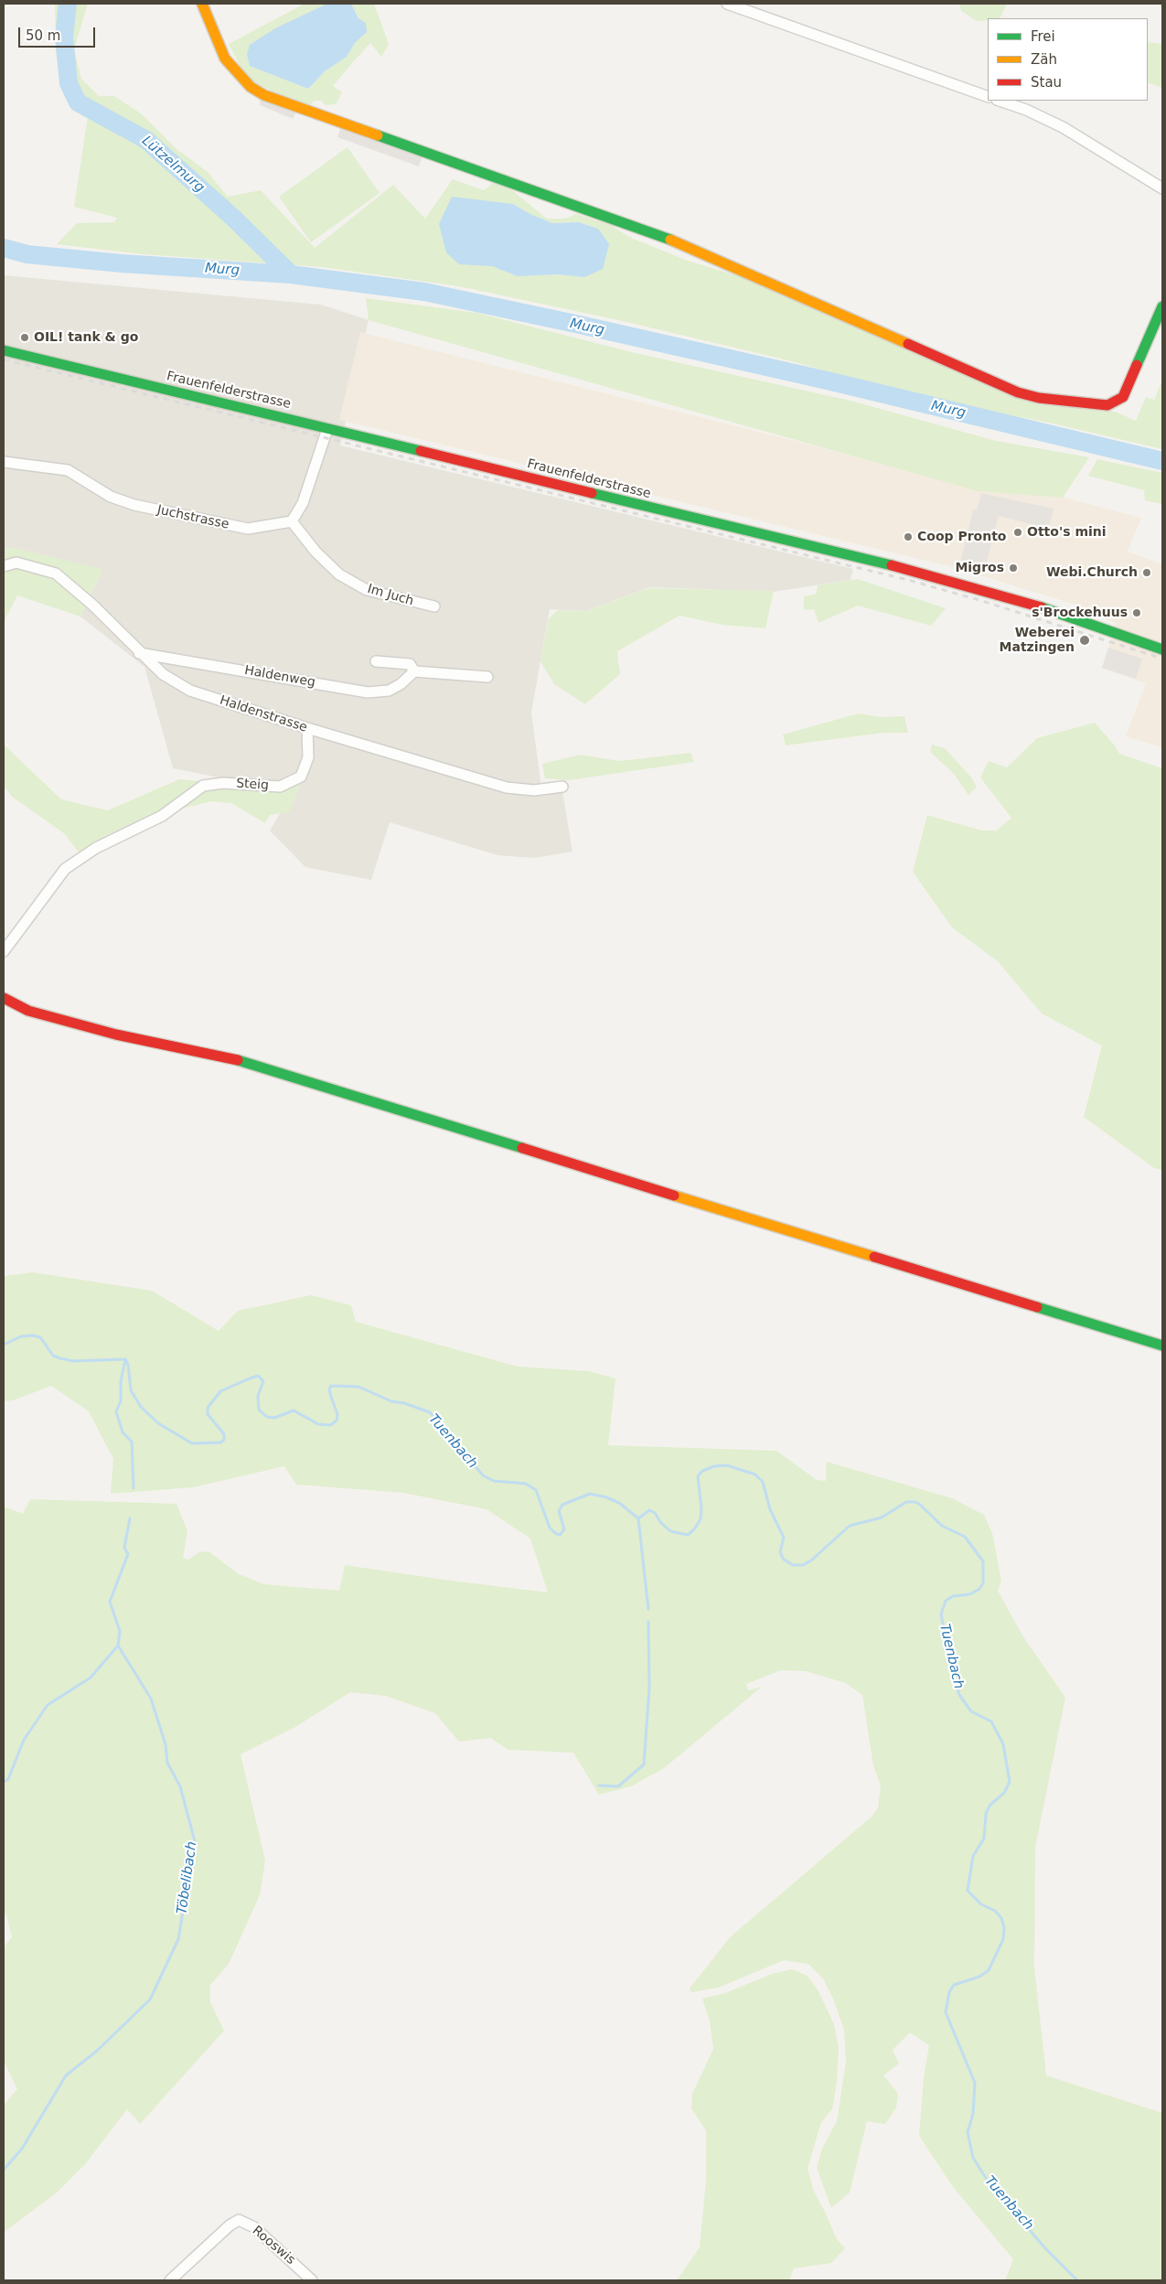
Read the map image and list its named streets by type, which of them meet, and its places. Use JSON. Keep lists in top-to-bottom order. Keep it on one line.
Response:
{"streets":{"street":["Frauenfelderstrasse","Juchstrasse","Im Juch","Haldenweg","Haldenstrasse","Steig","Rooswis"]},"crossings":[["Juchstrasse","Im Juch"],["Haldenweg","Haldenstrasse"],["Haldenstrasse","Steig"]],"water":["Lützelmurg","Murg","Tuenbach","Töbelibach"],"places":["OIL! tank & go","Otto's mini","Coop Pronto","Migros","Webi.Church","s'Brockehuus","Weberei Matzingen"],"legend":["Frei","Zäh","Stau"],"scale_bar":"50 m"}
